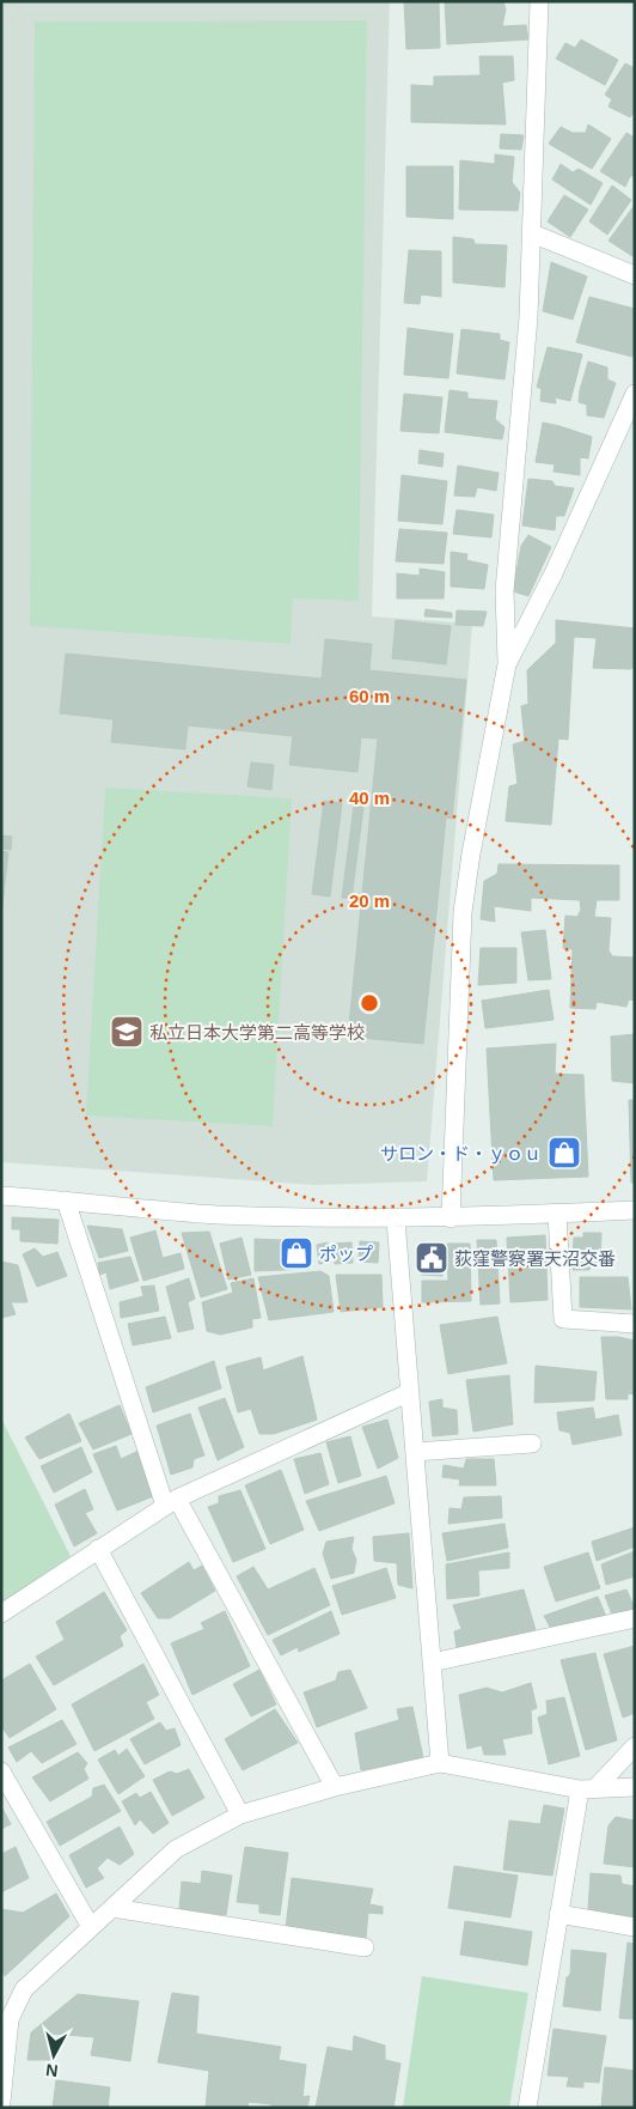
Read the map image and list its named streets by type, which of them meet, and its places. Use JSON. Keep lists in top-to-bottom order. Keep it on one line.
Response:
{"places":{"school or university":["私立日本大学第二高等学校"],"shop":["サロン・ド・ｙｏｕ","ポップ"],"public building":["荻窪警察署天沼交番"]},"north":"bottom","rings":["60 m","40 m","20 m"]}
